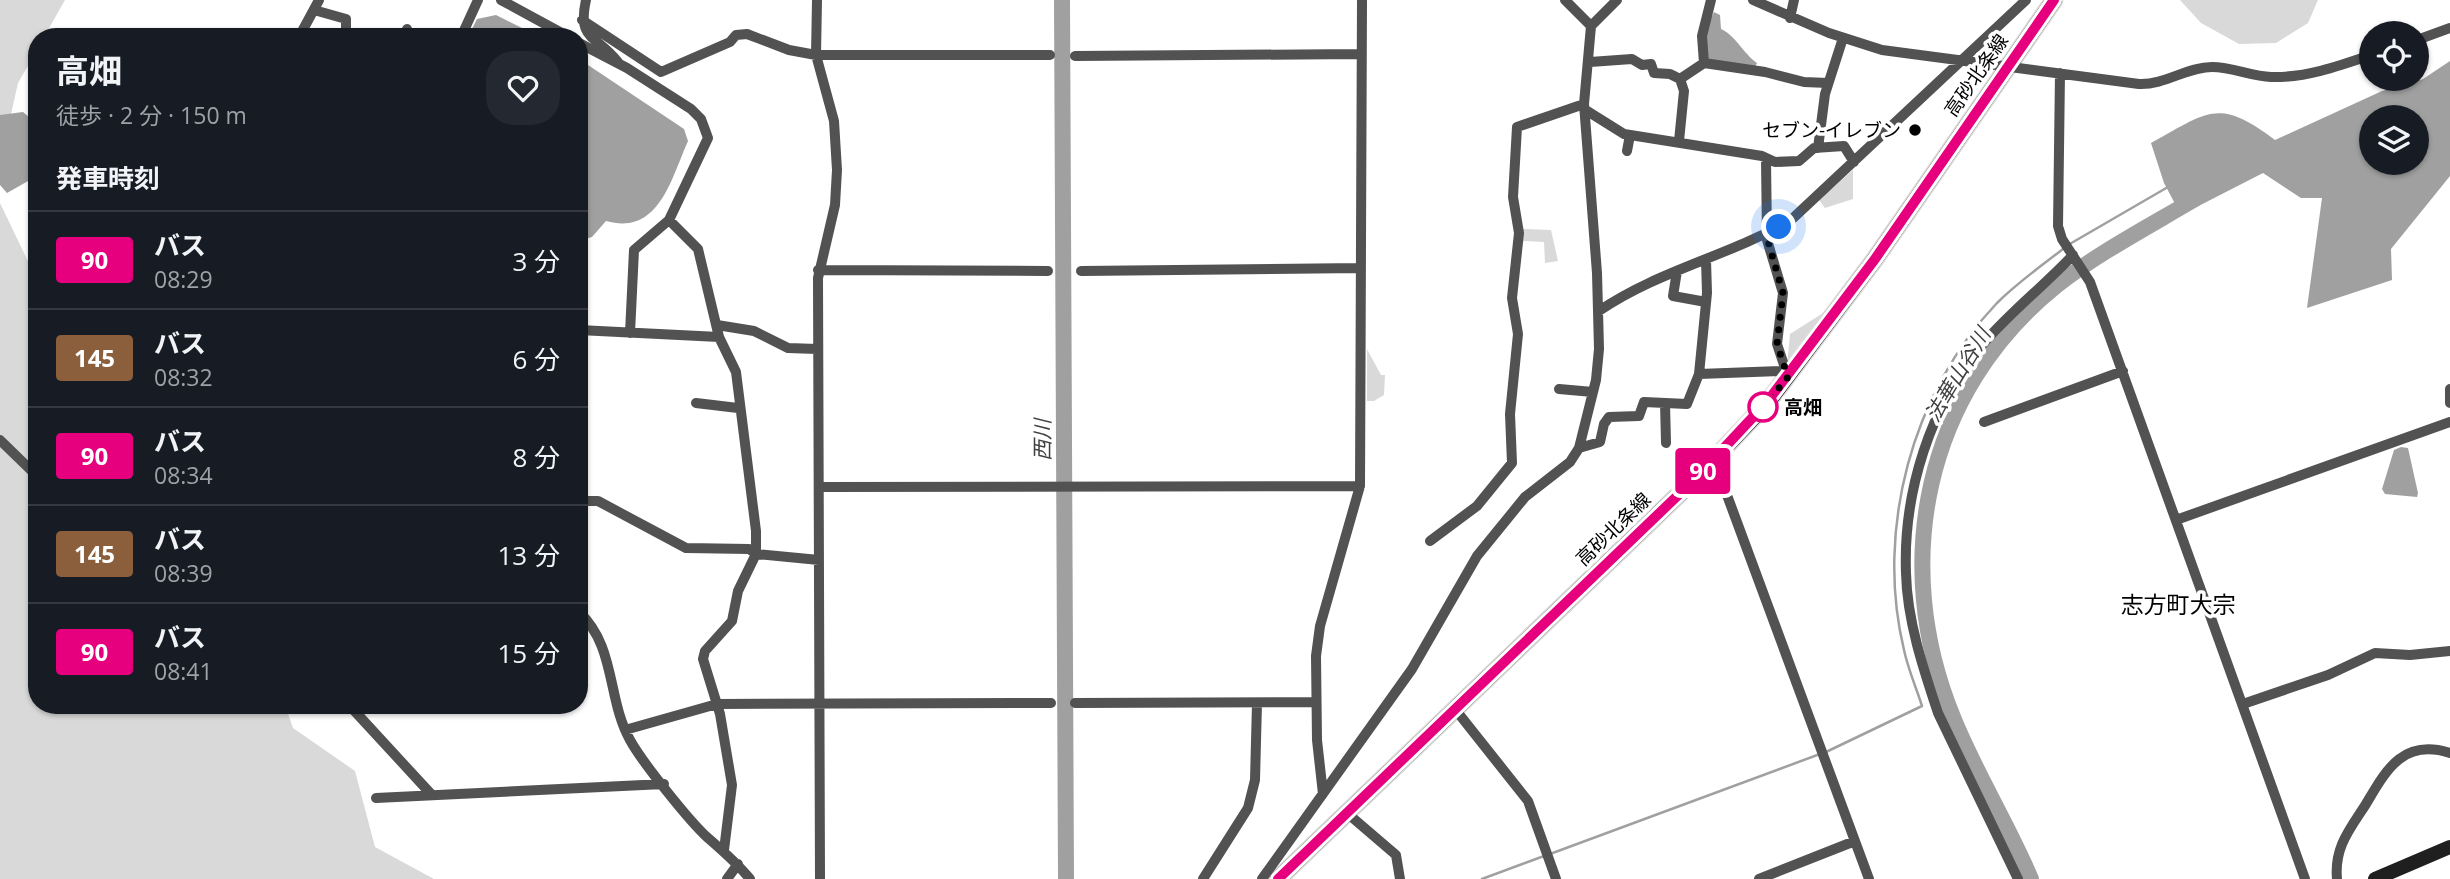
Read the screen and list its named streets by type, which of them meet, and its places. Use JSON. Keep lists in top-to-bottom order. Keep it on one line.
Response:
{"streets":{"main road":["高砂北条線"]},"districts":["志方町大宗"],"water":["法華山谷川","西川"],"places":["セブン-イレブン","高畑"],"lines":["bus line 90"],"page":{"on_map":"90","heading":[["高畑","徒歩 · 2 分 · 150 m"],"発車時刻"],"list":[{"mark":"90","name":"バス","note":"08:29","value":"3 分"},{"mark":"145","name":"バス","note":"08:32","value":"6 分"},{"mark":"90","name":"バス","note":"08:34","value":"8 分"},{"mark":"145","name":"バス","note":"08:39","value":"13 分"},{"mark":"90","name":"バス","note":"08:41","value":"15 分"}]}}
